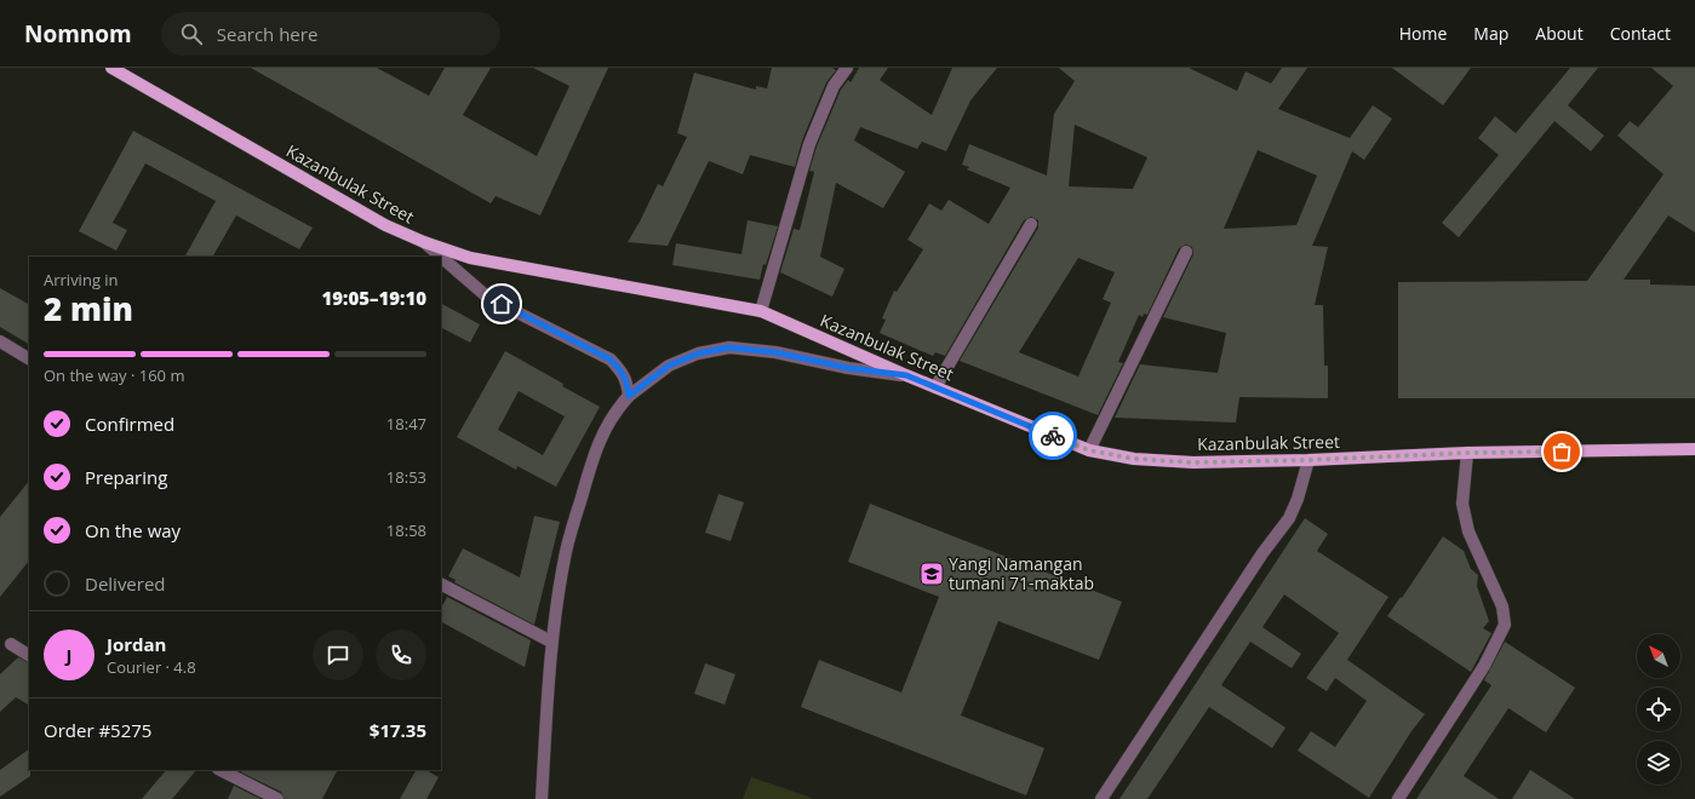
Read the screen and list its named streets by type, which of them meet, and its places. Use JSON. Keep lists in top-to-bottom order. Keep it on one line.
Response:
{"streets":{"main road":["Kazanbulak Street"]},"places":{"school or university":["Yangi Namangan tumani 71-maktab"]},"north":"top left","page":{"header":"Nomnom","search":"Search here","nav":["Home","Map","About","Contact"],"heading":["2 min","Arriving in","19:05–19:10"],"panel":["Jordan","Courier · 4.8","Order #5275","$17.35"],"bar":"On the way · 160 m","list":[["Confirmed","18:47"],["Preparing","18:53"],["On the way","18:58"],"Delivered"],"round":"J"}}
